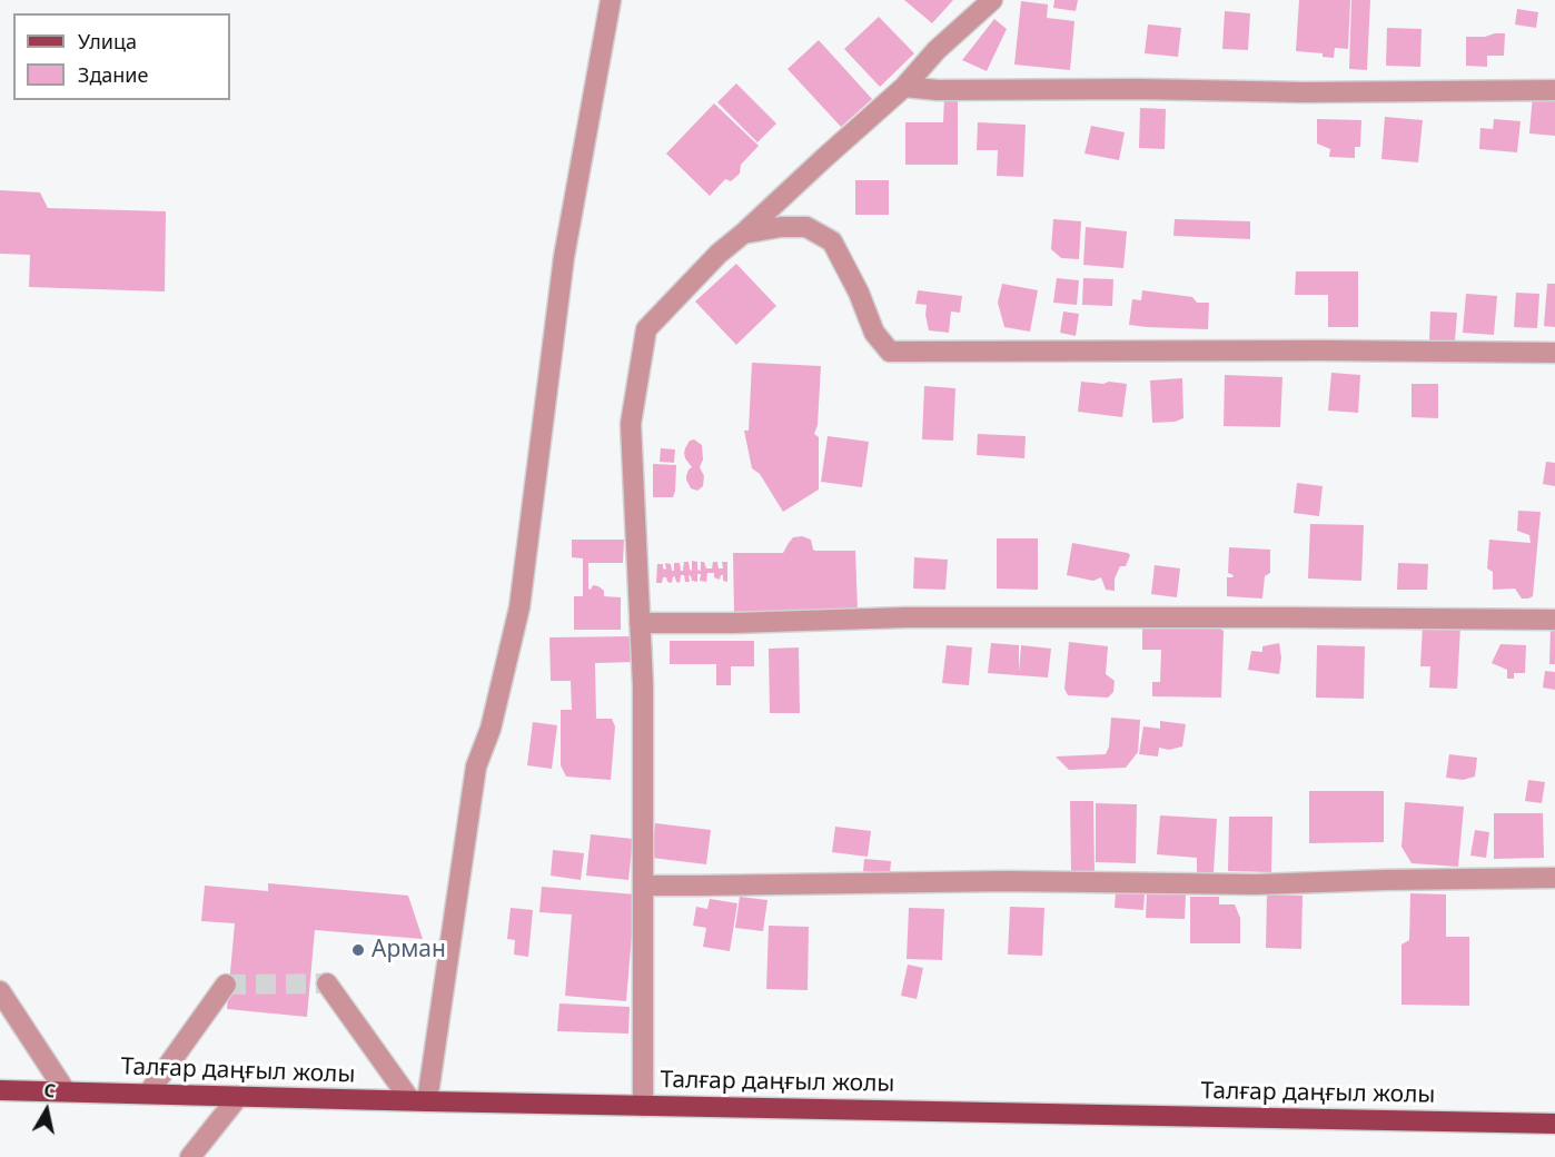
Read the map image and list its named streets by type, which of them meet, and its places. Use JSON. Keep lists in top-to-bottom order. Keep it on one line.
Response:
{"streets":{"main road":["Талғар даңғыл жолы"]},"places":["Арман"],"legend":["Улица","Здание"],"north":"top"}
